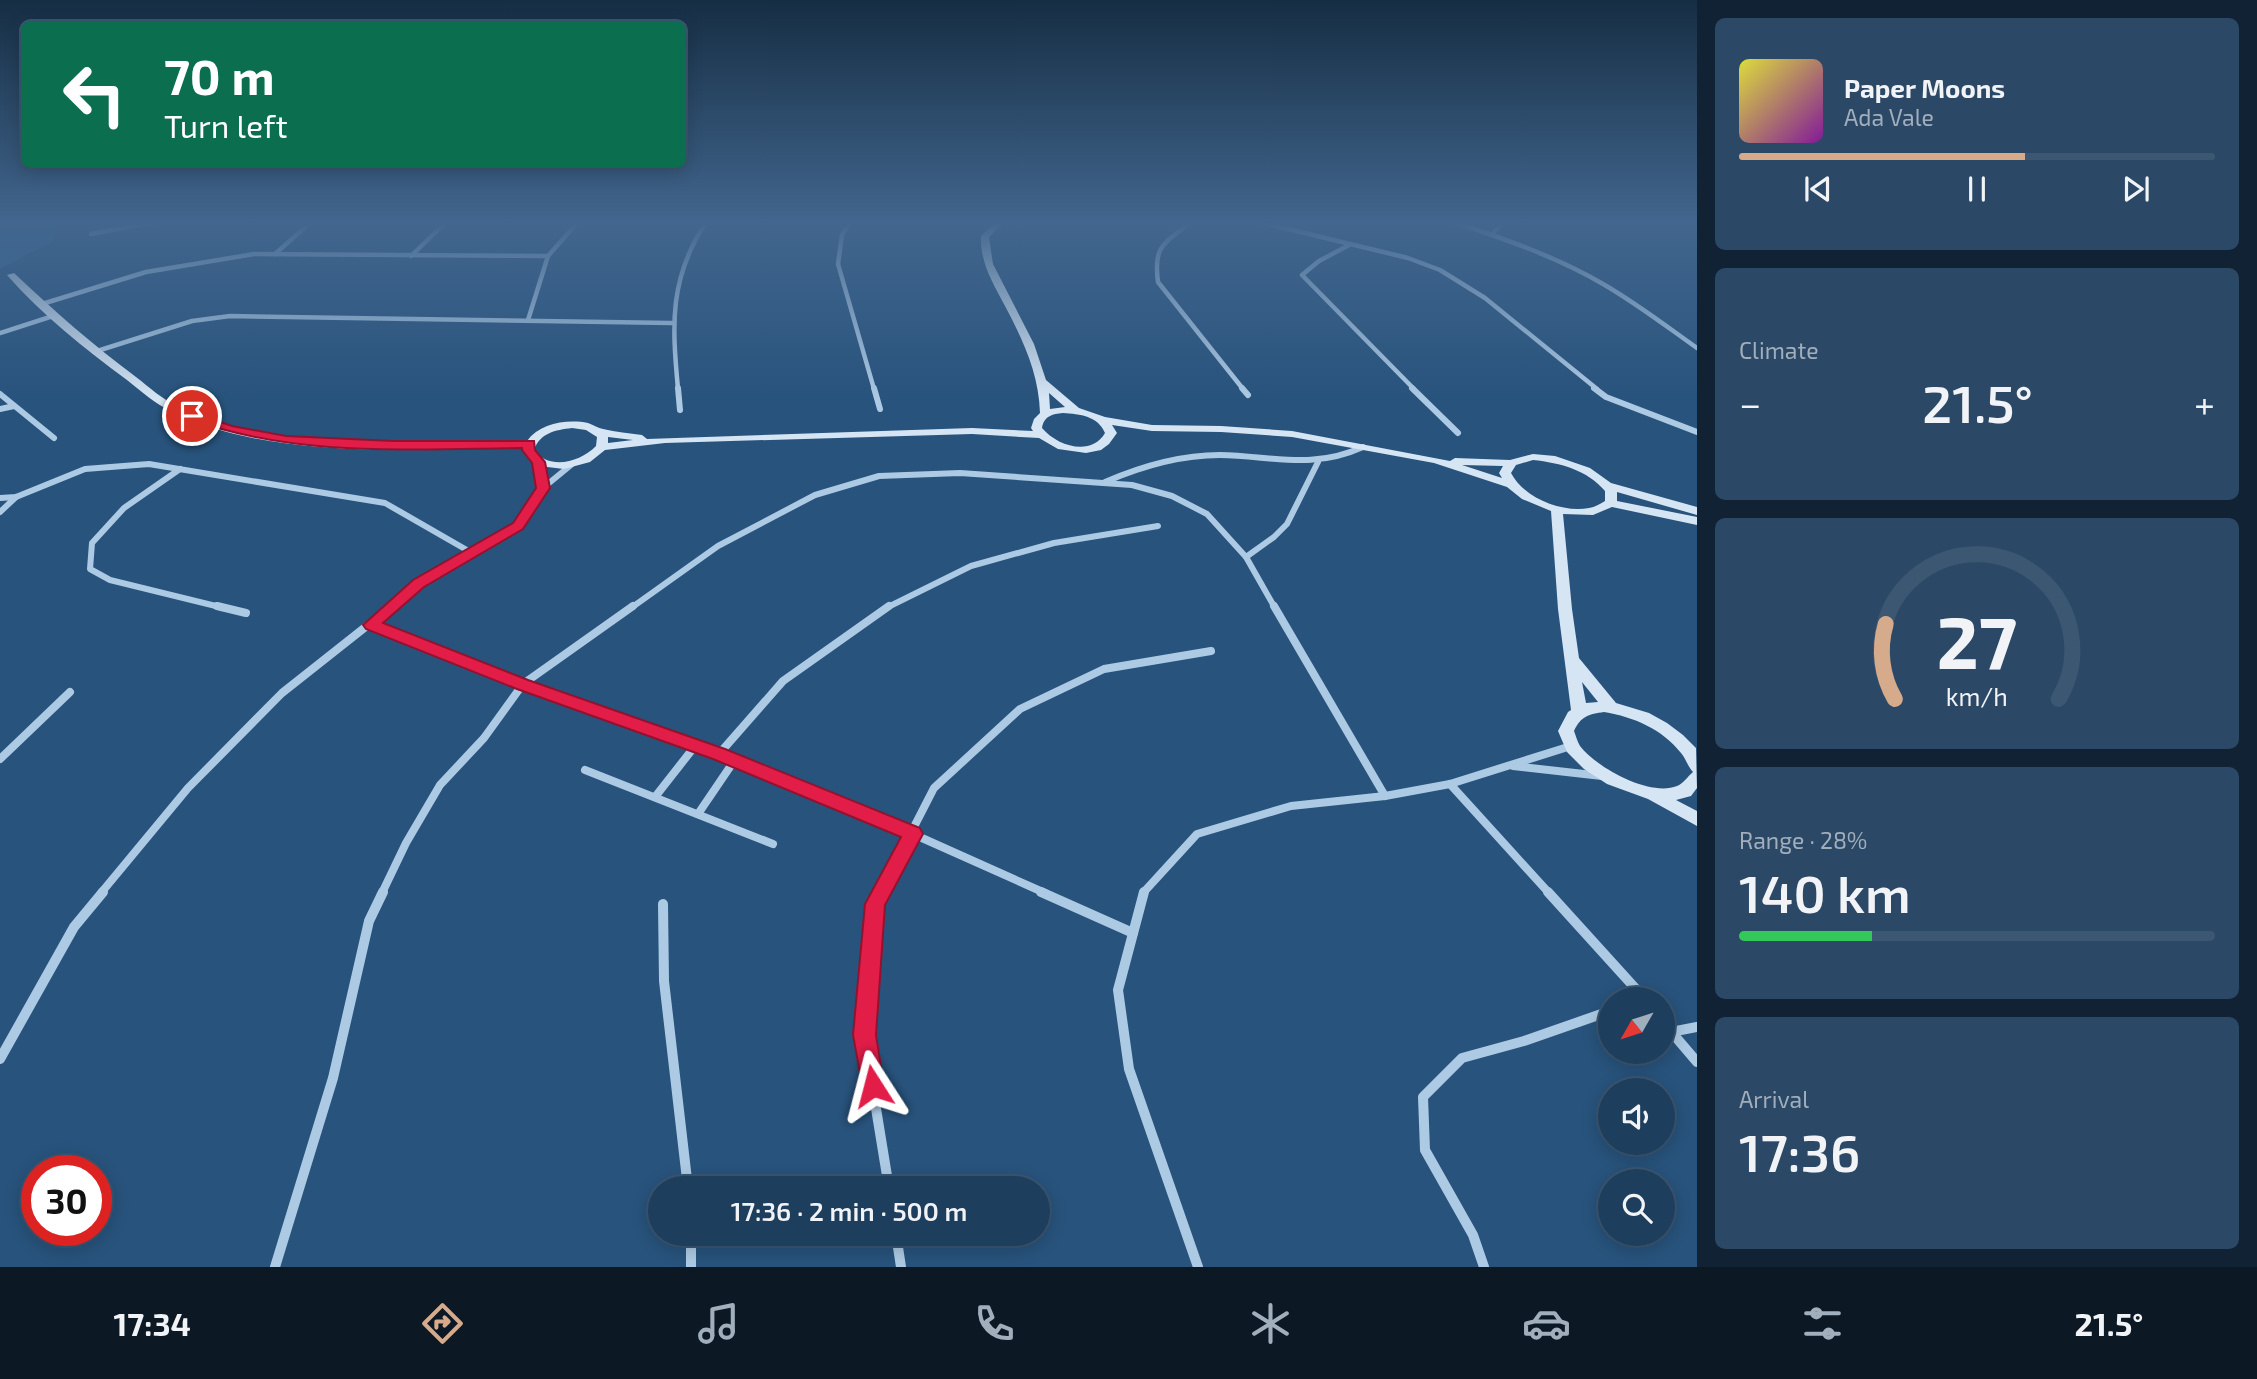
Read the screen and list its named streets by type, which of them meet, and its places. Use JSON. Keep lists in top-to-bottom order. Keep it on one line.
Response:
{"north":"bottom left","page":{"turn":["70 m","Turn left"],"song":["Paper Moons","Ada Vale"],"tile":["Climate",["Range · 28%","140 km"],["Arrival","17:36"]],"heat":["−","21.5°","+"],"limit":"30","trip":"17:36 · 2 min · 500 m","tabs":["17:34","21.5°"],"gauge":["27","km/h"]}}
